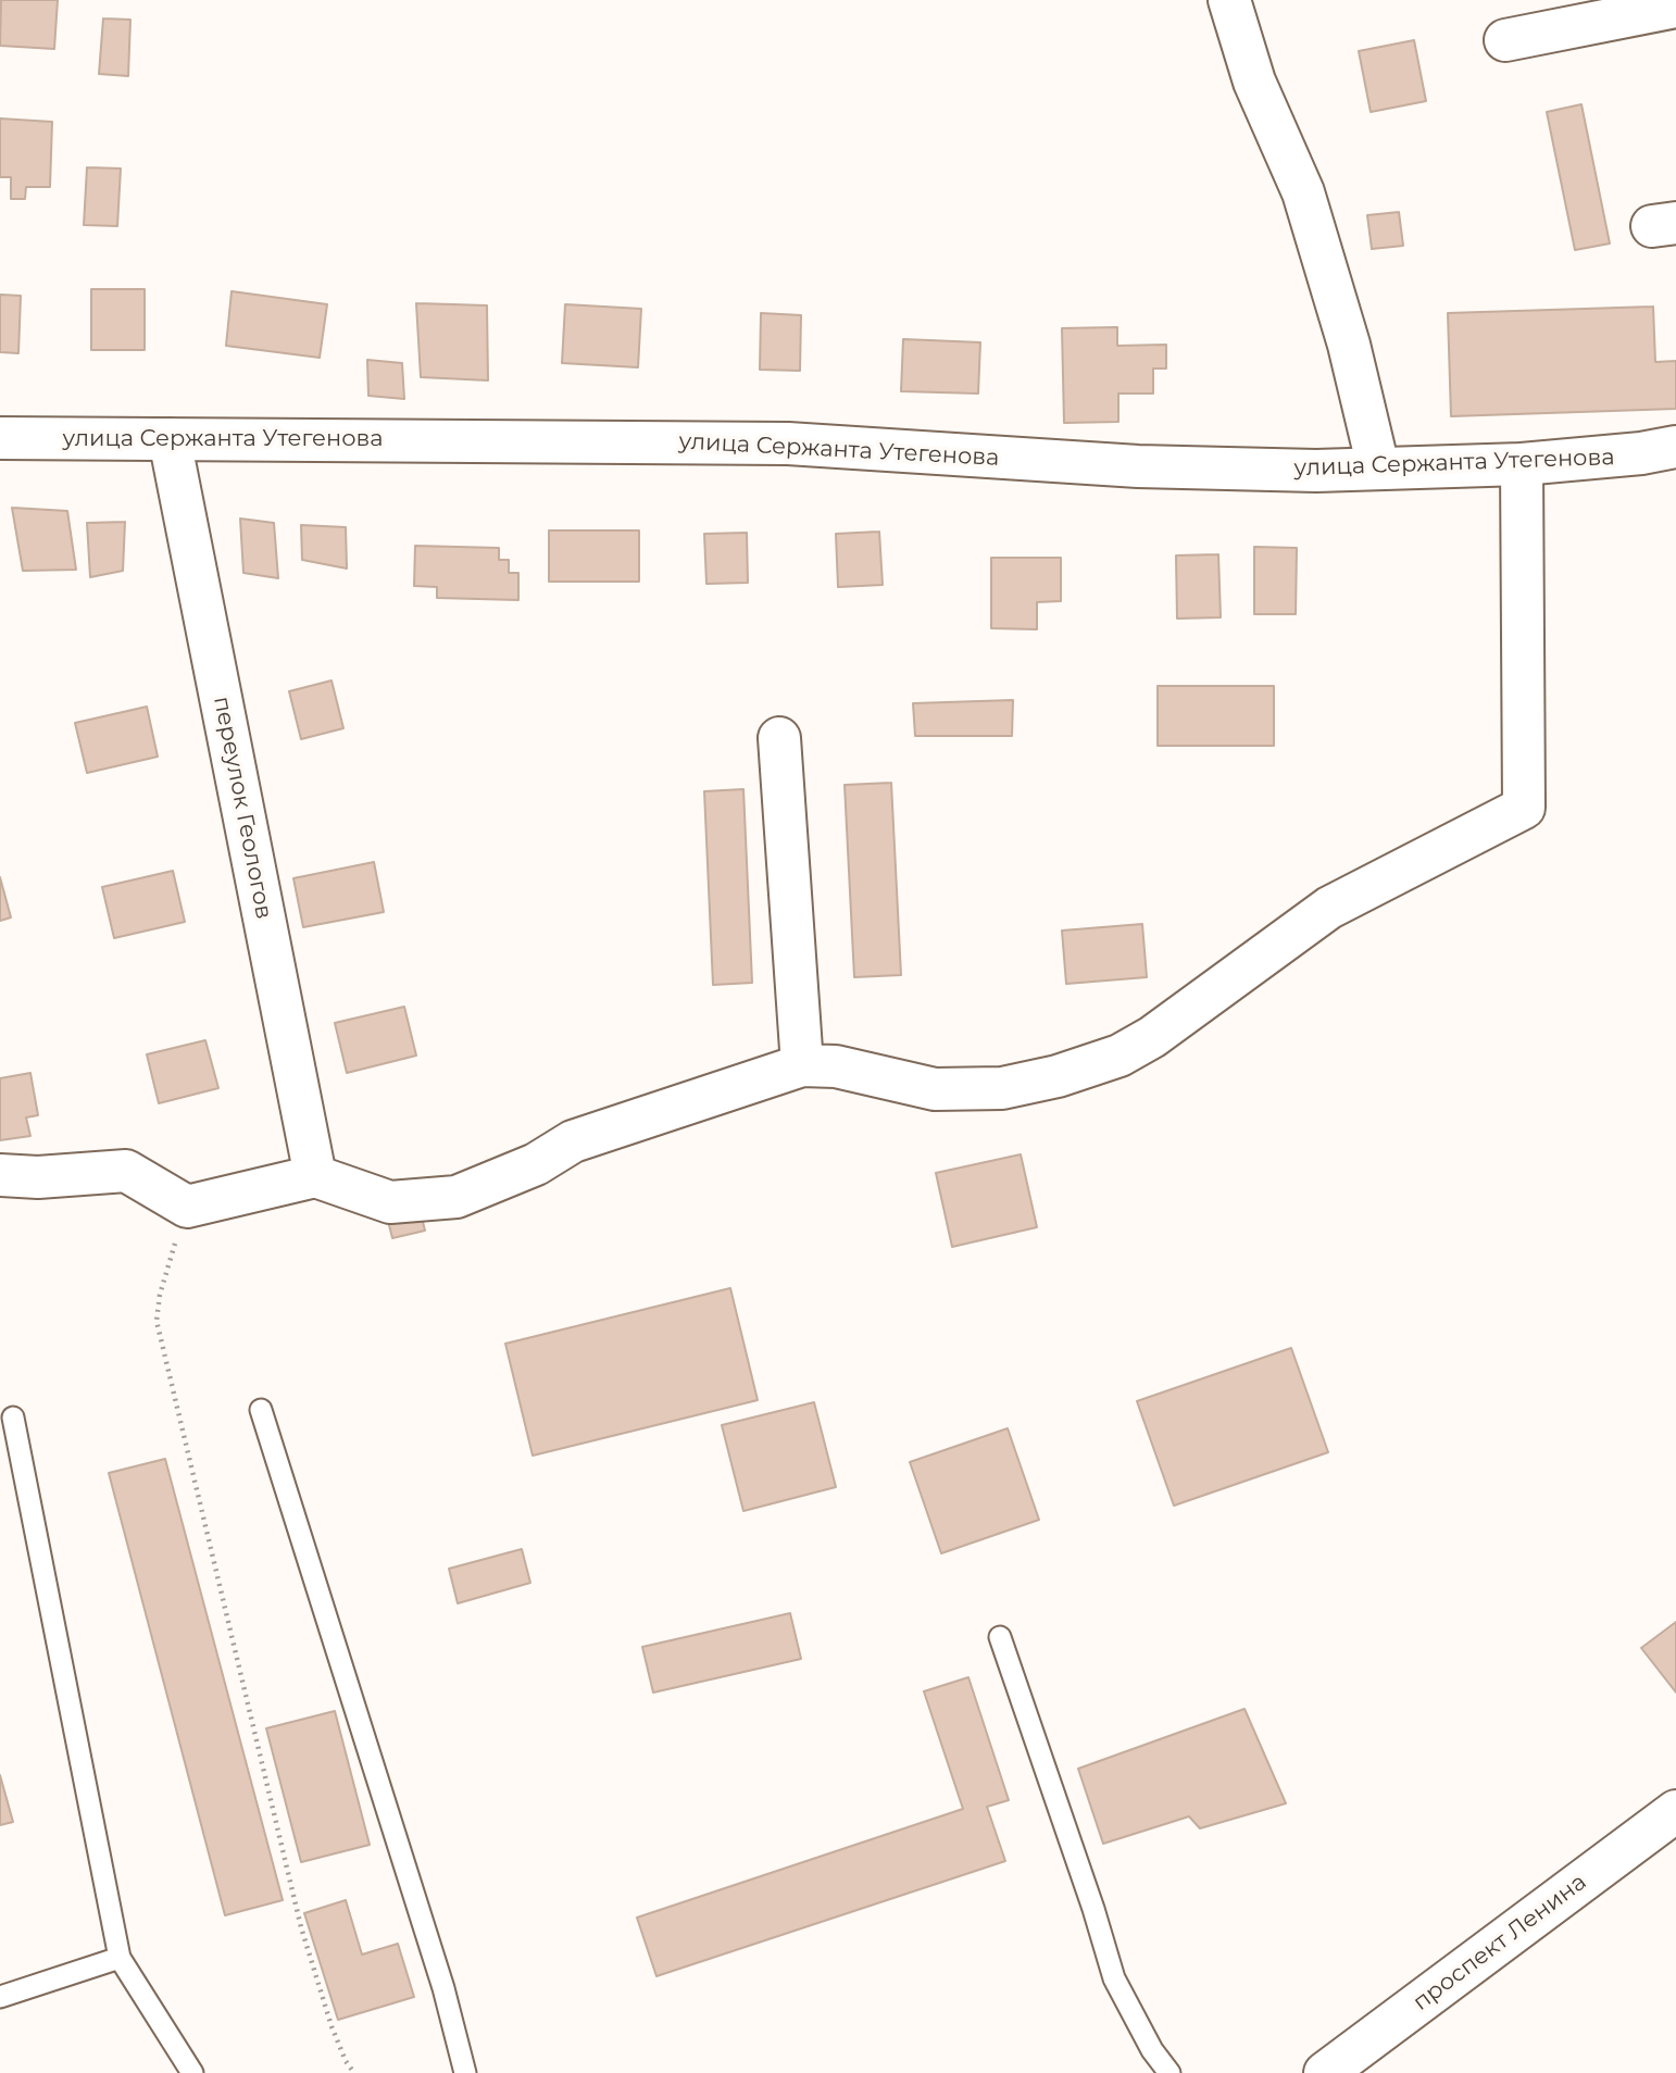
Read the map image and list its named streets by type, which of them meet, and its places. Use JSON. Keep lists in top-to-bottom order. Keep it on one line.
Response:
{"streets":{"street":["улица Сержанта Утегенова","переулок Геологов","проспект Ленина"]},"crossings":[["улица Сержанта Утегенова","переулок Геологов"]]}
